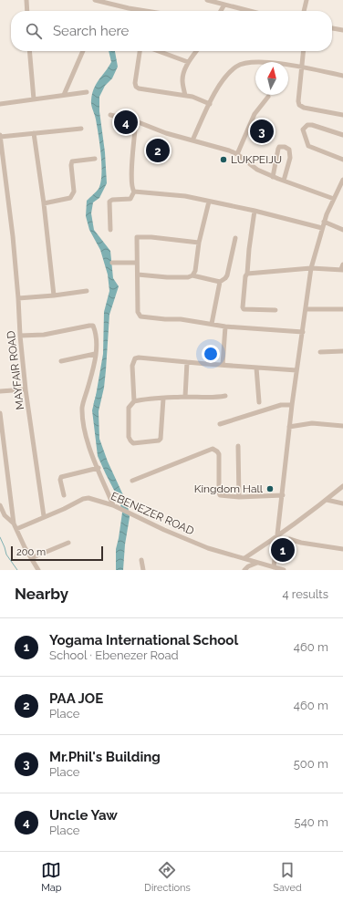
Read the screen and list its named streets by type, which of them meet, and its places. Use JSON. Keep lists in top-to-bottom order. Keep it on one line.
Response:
{"streets":{"street":["MAYFAIR ROAD","EBENEZER ROAD"]},"crossings":[["MAYFAIR ROAD","EBENEZER ROAD"]],"places":["LUKPEIJU","Kingdom Hall"],"scale_bar":"200 m","north":"top","page":{"search":"Search here","pins":["4","3","2","1"],"scale":"200 m","heading":["Nearby","4 results"],"list":[{"mark":"1","name":"Yogama International School","note":"School · Ebenezer Road","value":"460 m"},{"mark":"2","name":"PAA JOE","note":"Place","value":"460 m"},{"mark":"3","name":"Mr.Phil's Building","note":"Place","value":"500 m"},{"mark":"4","name":"Uncle Yaw","note":"Place","value":"540 m"}],"nav":["Map","Directions","Saved"]}}
